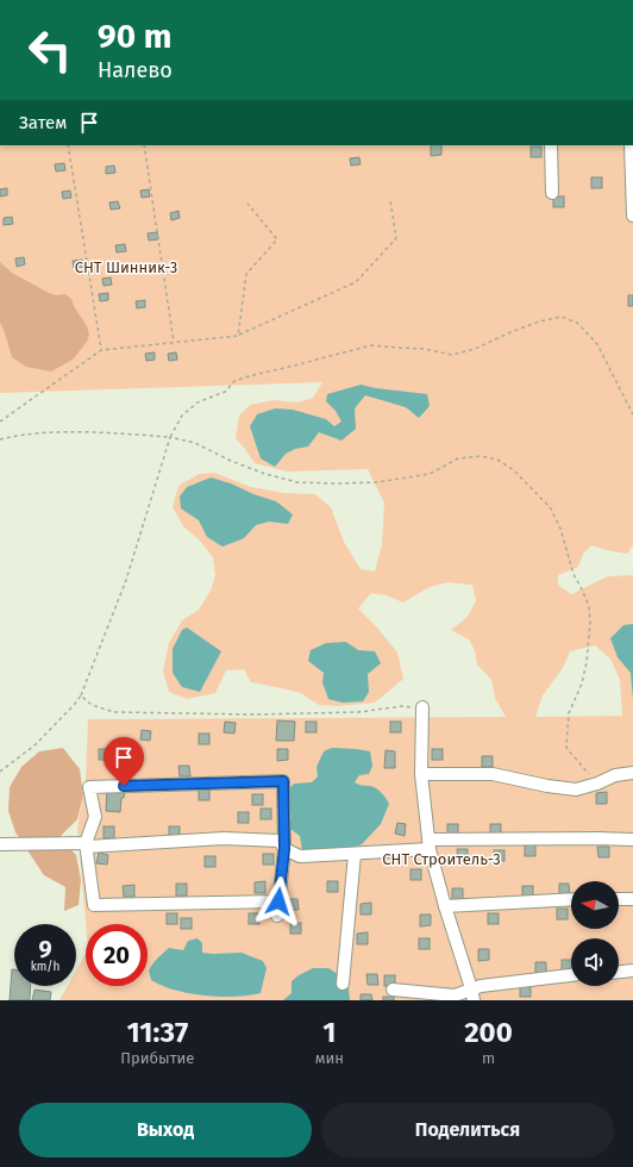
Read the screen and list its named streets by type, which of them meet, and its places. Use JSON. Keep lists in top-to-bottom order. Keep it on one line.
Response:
{"parks":["СНТ Шинник-3","СНТ Строитель-3"],"north":"left","page":{"turn":["90 m","Налево"],"then":"Затем","speed":"9 km/h","limit":"20","eta":["11:37","Прибытие","1","мин","200","m"],"buttons":["Выход","Поделиться"]}}
